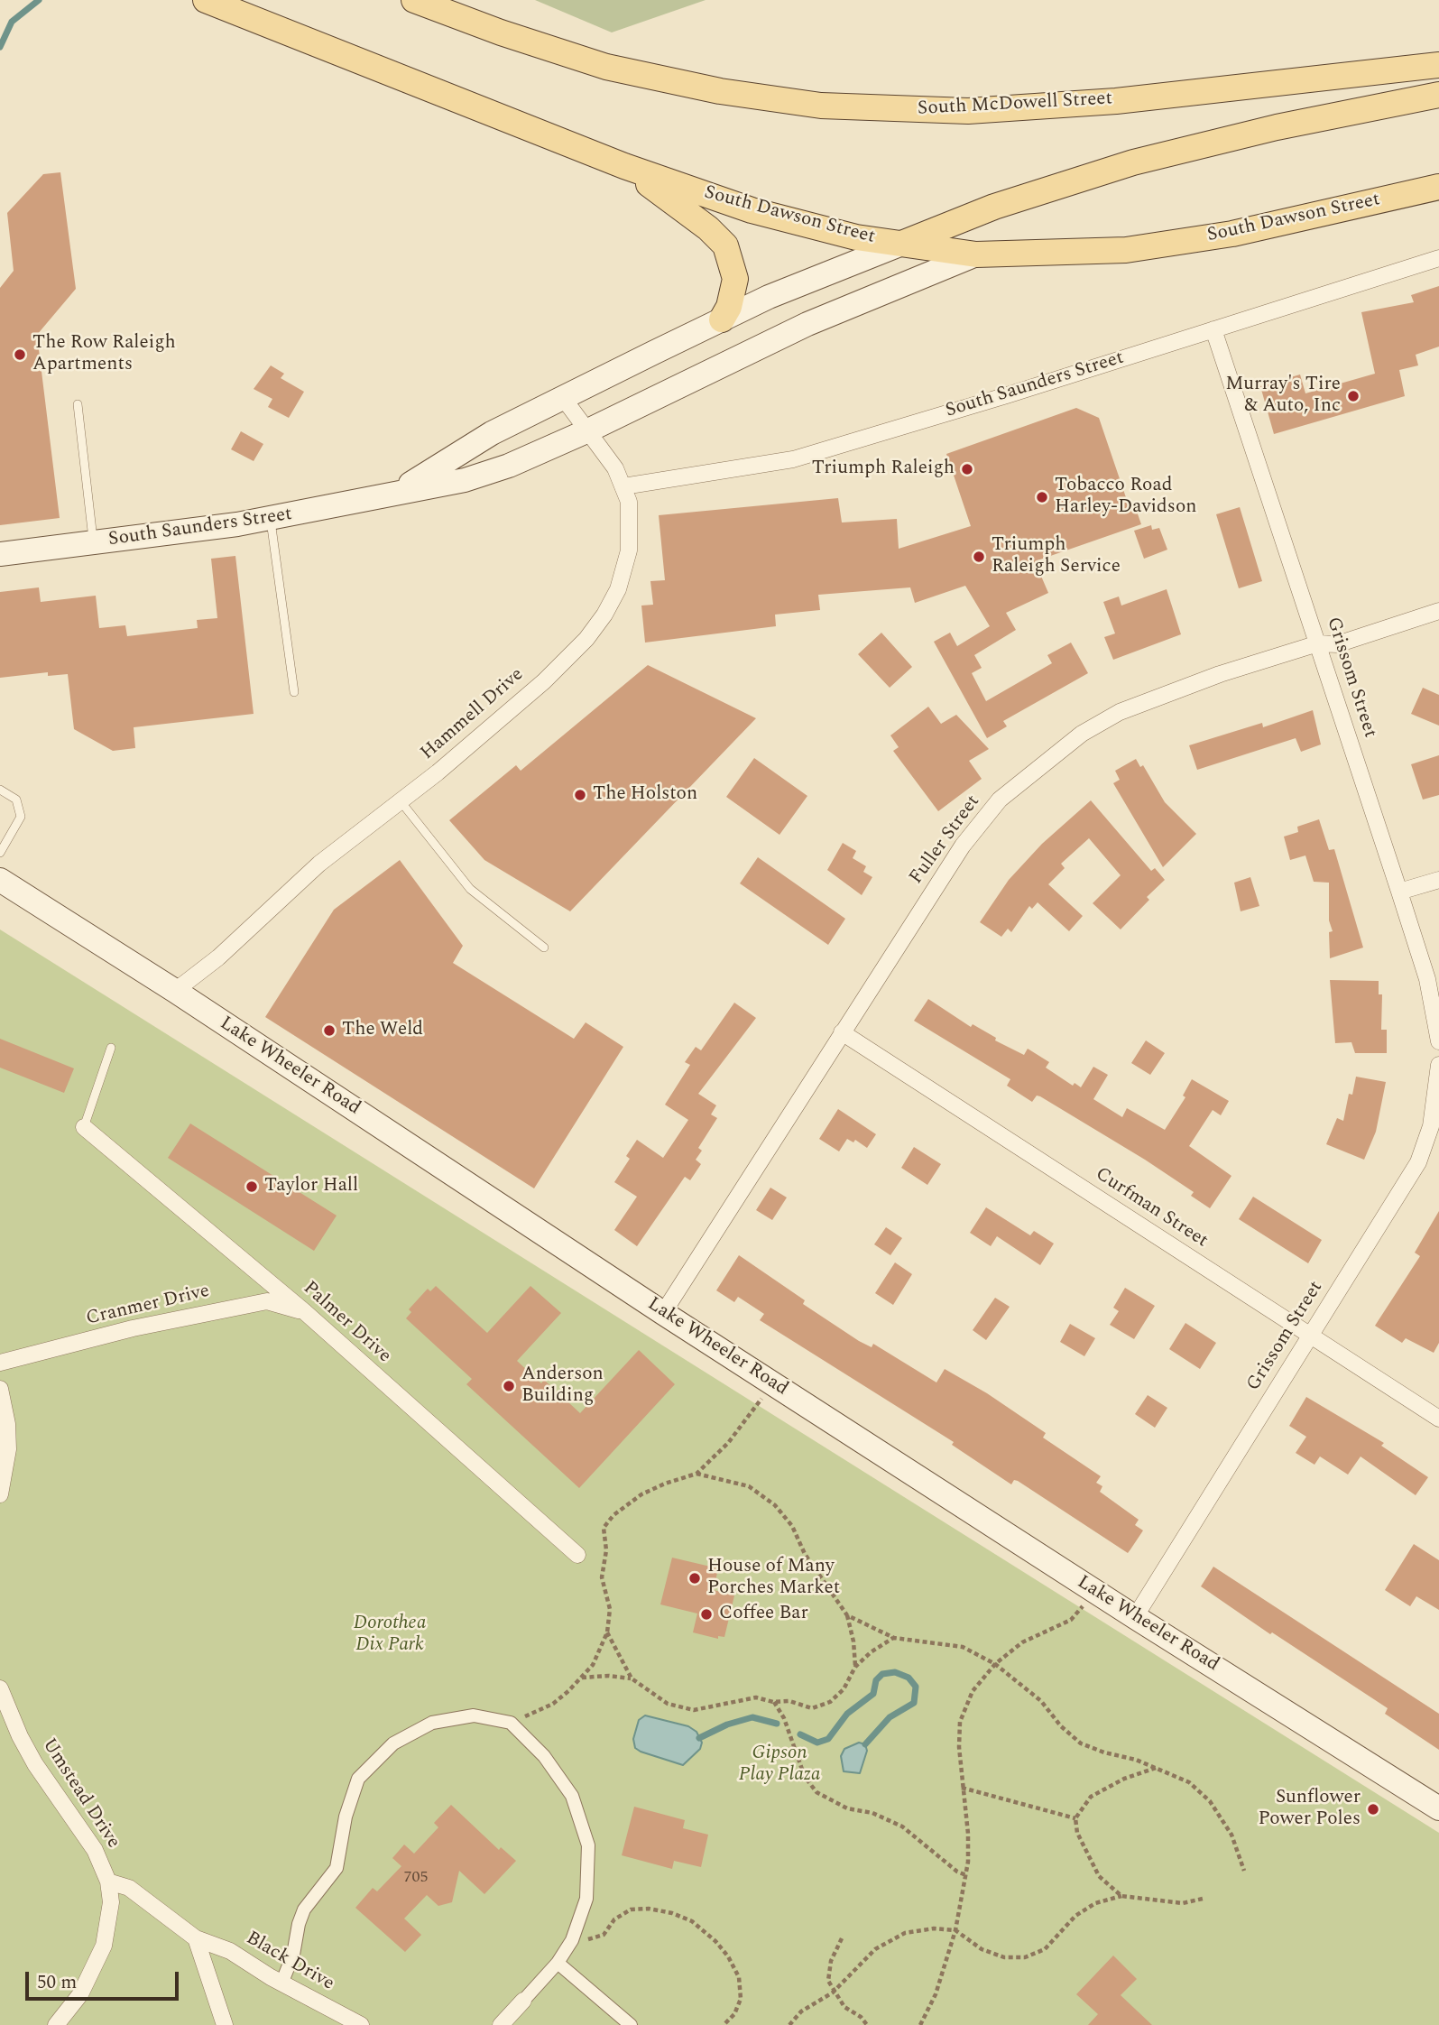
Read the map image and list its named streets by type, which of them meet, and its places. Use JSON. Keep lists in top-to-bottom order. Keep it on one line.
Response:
{"streets":{"main road":["South McDowell Street","South Dawson Street","South Saunders Street","Lake Wheeler Road"],"street":["Grissom Street","Hammell Drive","Fuller Street","Curfman Street","Cranmer Drive","Palmer Drive","Umstead Drive","Black Drive"]},"crossings":[["South Dawson Street","South Saunders Street"],["South Saunders Street","Grissom Street"],["South Saunders Street","Hammell Drive"],["Grissom Street","Fuller Street"],["Grissom Street","Lake Wheeler Road"],["Grissom Street","Curfman Street"],["Hammell Drive","Lake Wheeler Road"],["Fuller Street","Lake Wheeler Road"],["Fuller Street","Curfman Street"],["Cranmer Drive","Palmer Drive"],["Umstead Drive","Black Drive"]],"parks":["Dorothea Dix Park","Gipson Play Plaza"],"places":["The Row Raleigh Apartments","Murray's Tire & Auto, Inc","Triumph Raleigh","Tobacco Road Harley-Davidson","Triumph Raleigh Service","The Holston","The Weld","Taylor Hall","Anderson Building","House of Many Porches Market","Coffee Bar","Sunflower Power Poles"],"house_numbers":["705"],"scale_bar":"50 m"}
